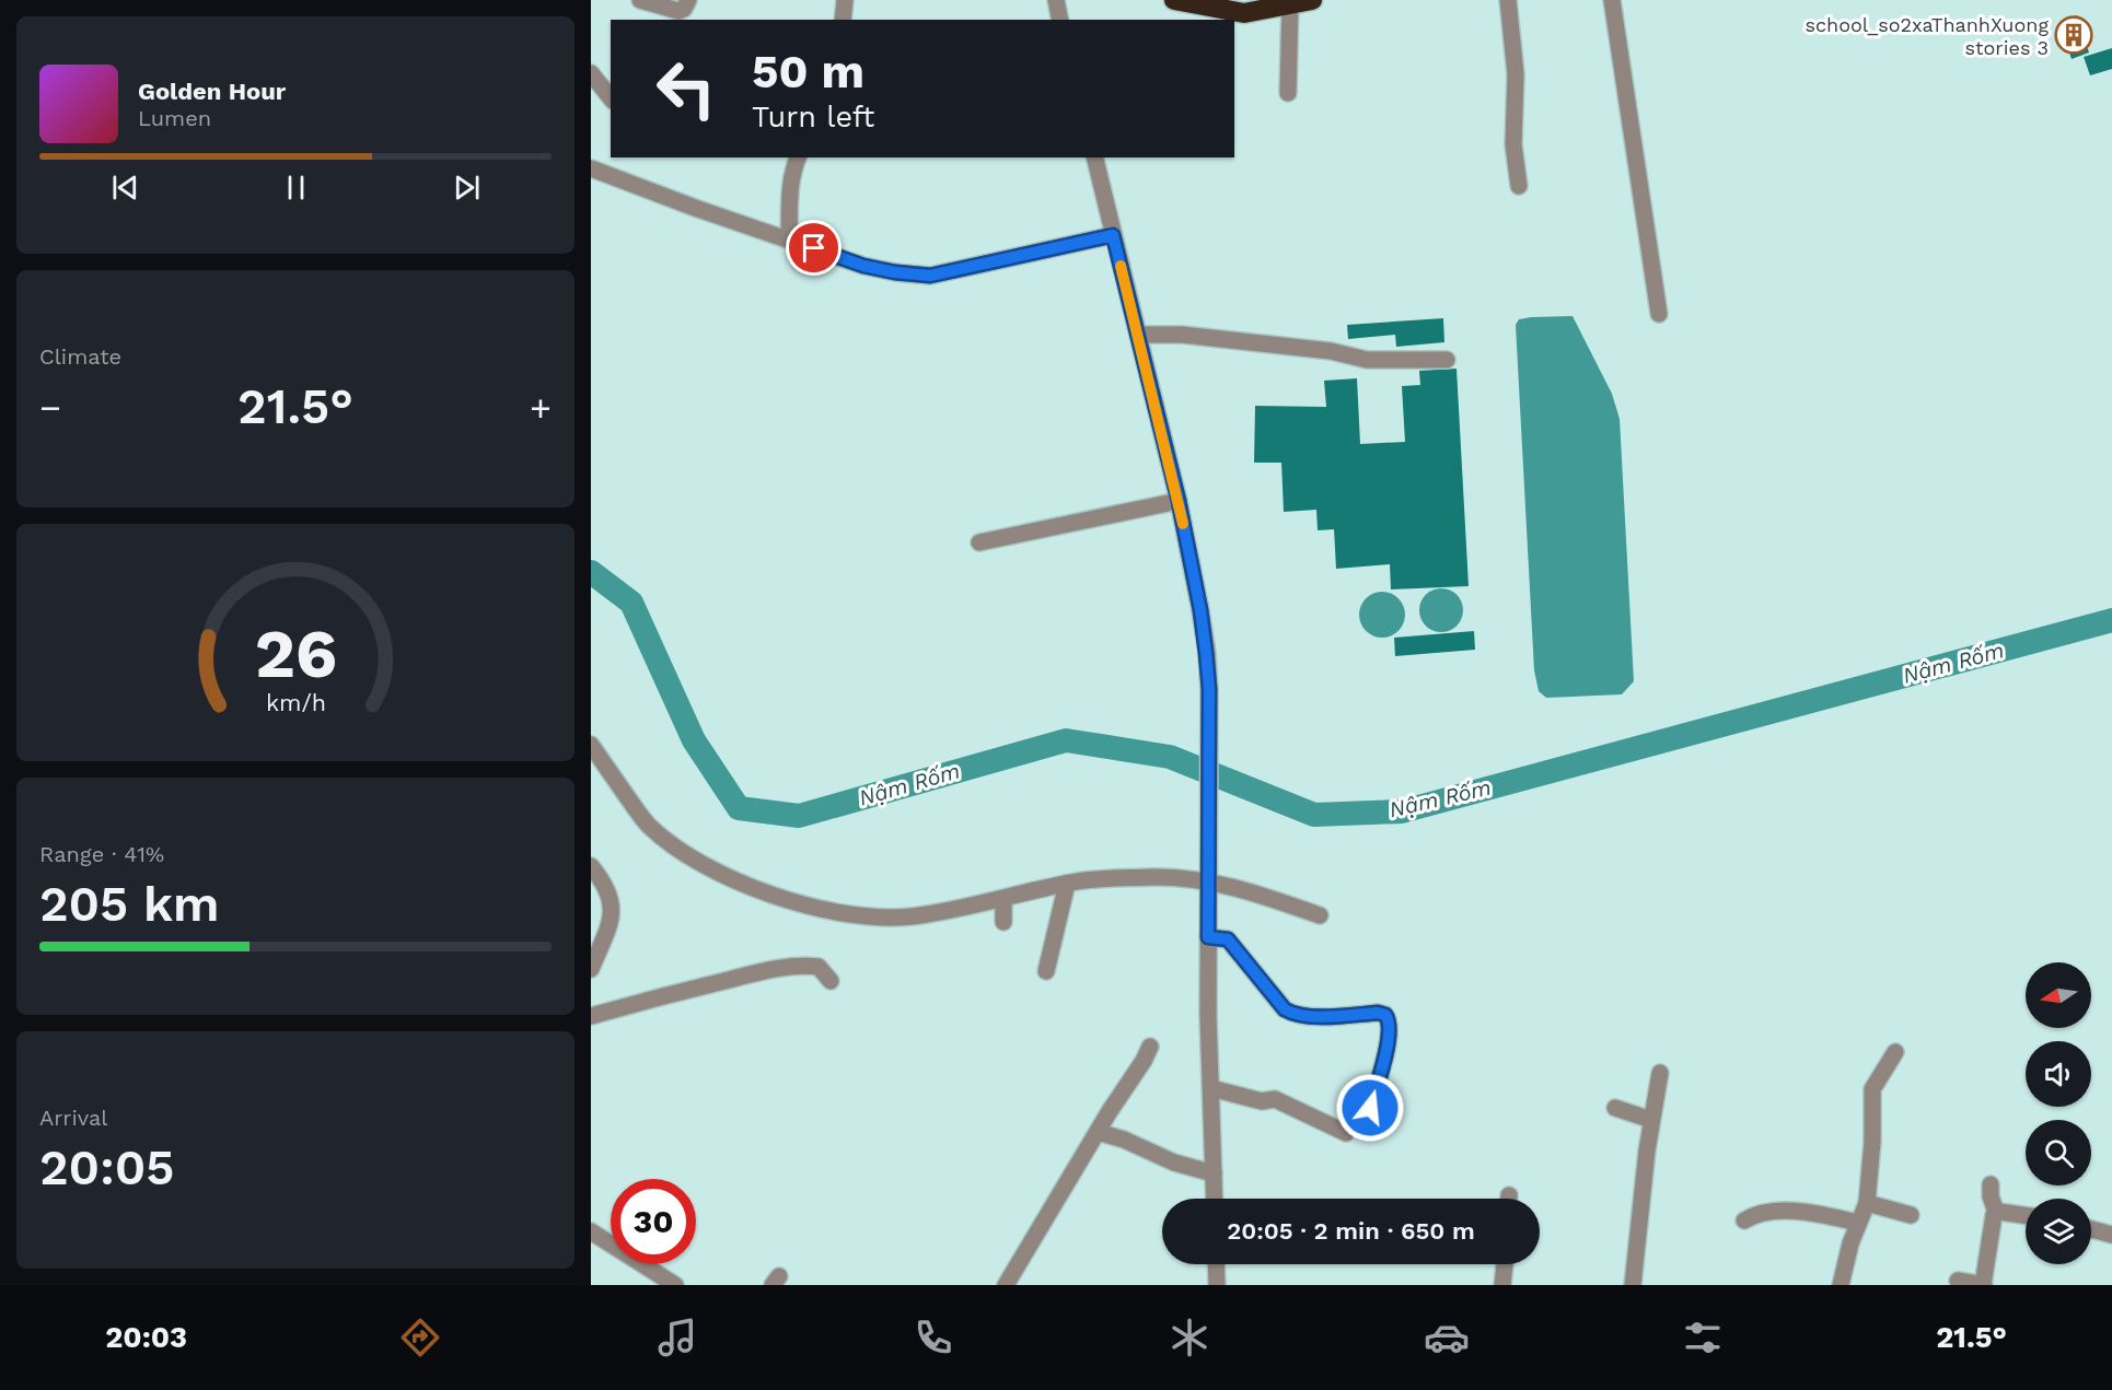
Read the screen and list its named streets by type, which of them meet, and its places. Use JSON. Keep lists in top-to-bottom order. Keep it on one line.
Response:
{"water":["Nậm Rốm"],"places":{"building":["school_so2xaThanhXuong stories 3"]},"north":"left","page":{"turn":["50 m","Turn left"],"song":["Golden Hour","Lumen"],"tile":["Climate",["Range · 41%","205 km"],["Arrival","20:05"]],"heat":["−","21.5°","+"],"limit":"30","trip":"20:05 · 2 min · 650 m","tabs":["20:03","21.5°"],"gauge":["26","km/h"]}}
